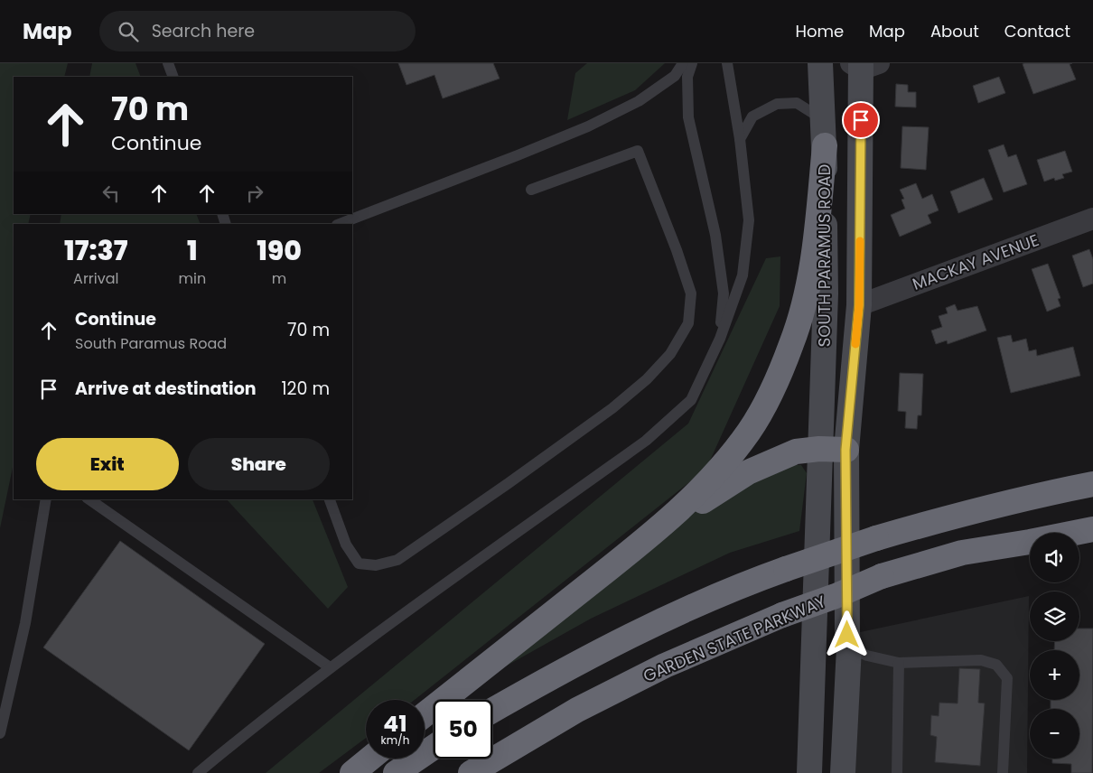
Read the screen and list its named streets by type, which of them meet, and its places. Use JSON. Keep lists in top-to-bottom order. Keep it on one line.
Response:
{"streets":{"highway":["GARDEN STATE PARKWAY"],"main road":["SOUTH PARAMUS ROAD"],"street":["MACKAY AVENUE"]},"crossings":[["SOUTH PARAMUS ROAD","MACKAY AVENUE"]],"page":{"header":"Map","search":"Search here","nav":["Home","Map","About","Contact"],"turn":["70 m","Continue"],"eta":["17:37","Arrival","1","min","190","m"],"list":[{"name":"Continue","note":"South Paramus Road","value":"70 m"},{"name":"Arrive at destination","value":"120 m"}],"buttons":["Exit","Share"],"map_buttons":["+","−"],"speed":"41 km/h","limit":"50"}}
